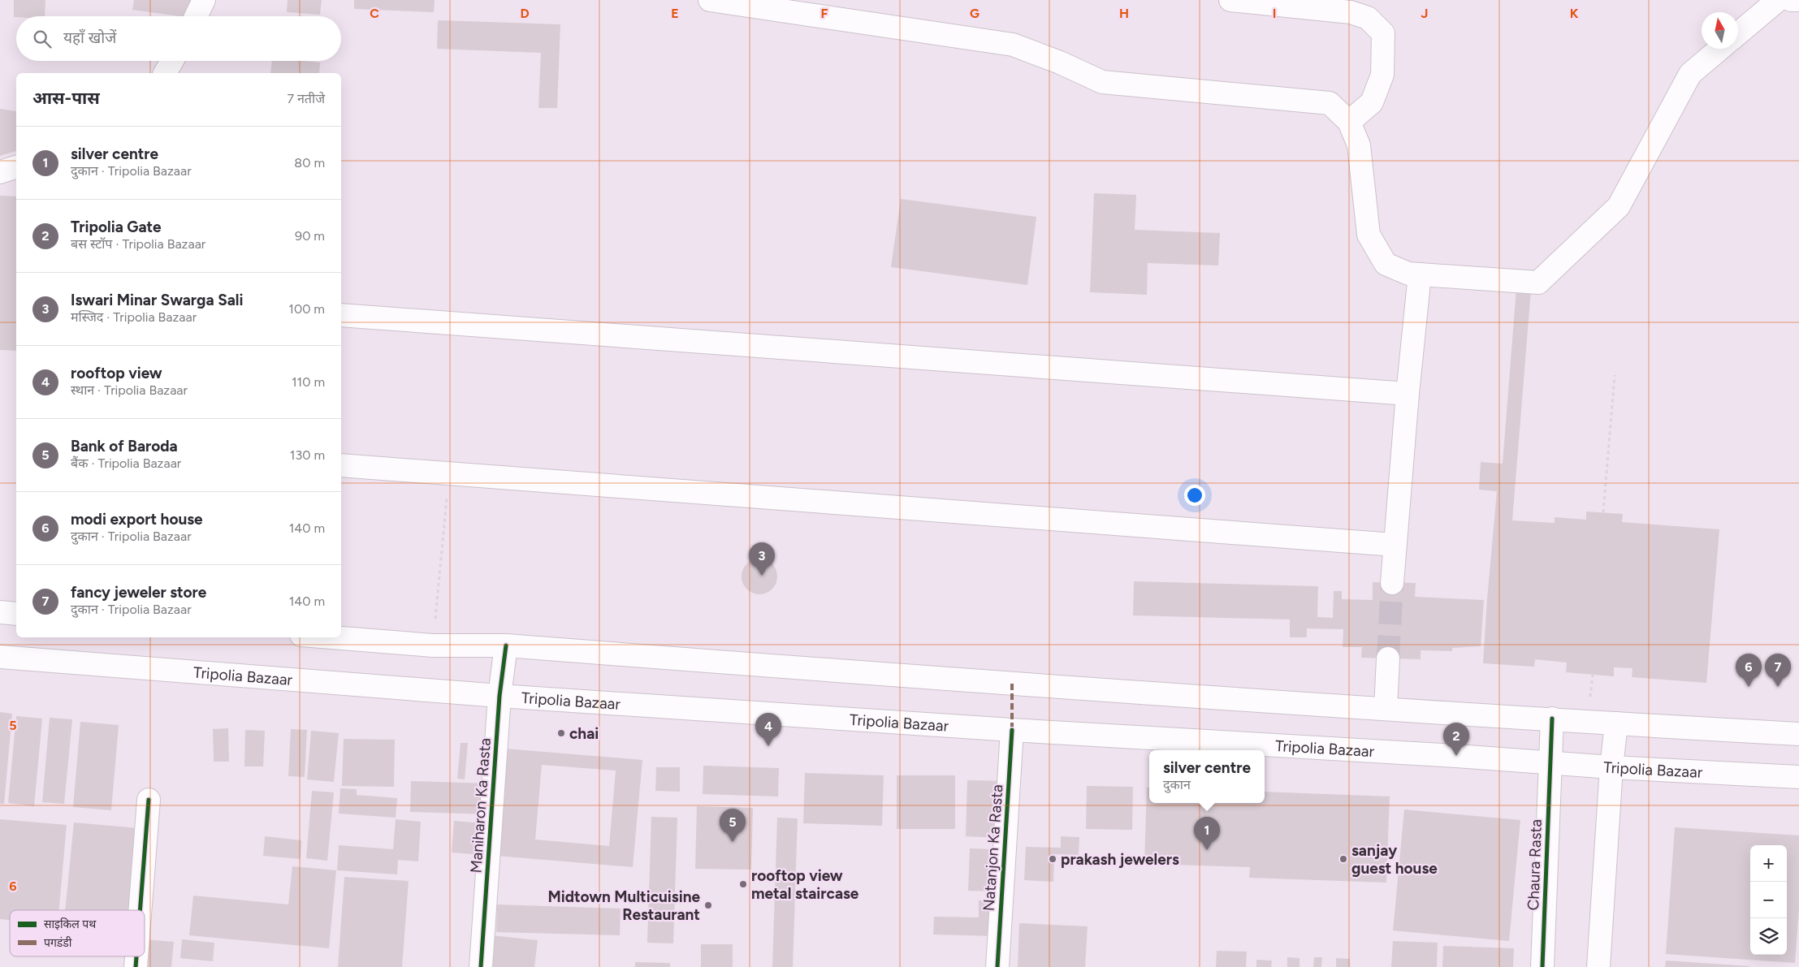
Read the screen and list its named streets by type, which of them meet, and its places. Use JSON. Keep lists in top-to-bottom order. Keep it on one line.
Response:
{"streets":{"main road":["Tripolia Bazaar","Maniharon Ka Rasta","Natanjon Ka Rasta","Chaura Rasta"]},"crossings":[["Tripolia Bazaar","Maniharon Ka Rasta"],["Tripolia Bazaar","Natanjon Ka Rasta"],["Tripolia Bazaar","Chaura Rasta"]],"places":["chai","prakash jewelers","sanjay guest house","rooftop view metal staircase","Midtown Multicuisine Restaurant"],"legend":["साइकिल पथ","पगडंडी"],"north":"top","page":{"search":"यहाँ खोजें","heading":["आस-पास","7 नतीजे"],"list":[{"mark":"1","name":"silver centre","note":"दुकान · Tripolia Bazaar","value":"80 m"},{"mark":"2","name":"Tripolia Gate","note":"बस स्टॉप · Tripolia Bazaar","value":"90 m"},{"mark":"3","name":"Iswari Minar Swarga Sali","note":"मस्जिद · Tripolia Bazaar","value":"100 m"},{"mark":"4","name":"rooftop view","note":"स्थान · Tripolia Bazaar","value":"110 m"},{"mark":"5","name":"Bank of Baroda","note":"बैंक · Tripolia Bazaar","value":"130 m"},{"mark":"6","name":"modi export house","note":"दुकान · Tripolia Bazaar","value":"140 m"},{"mark":"7","name":"fancy jeweler store","note":"दुकान · Tripolia Bazaar","value":"140 m"}],"pins":["3","6","7","4","2","5","1"],"popup":["silver centre","दुकान"],"map_buttons":["+","−"]},"grid":{"columns":["C","D","E","F","G","H","I","J","K"],"rows":["5","6"]}}
